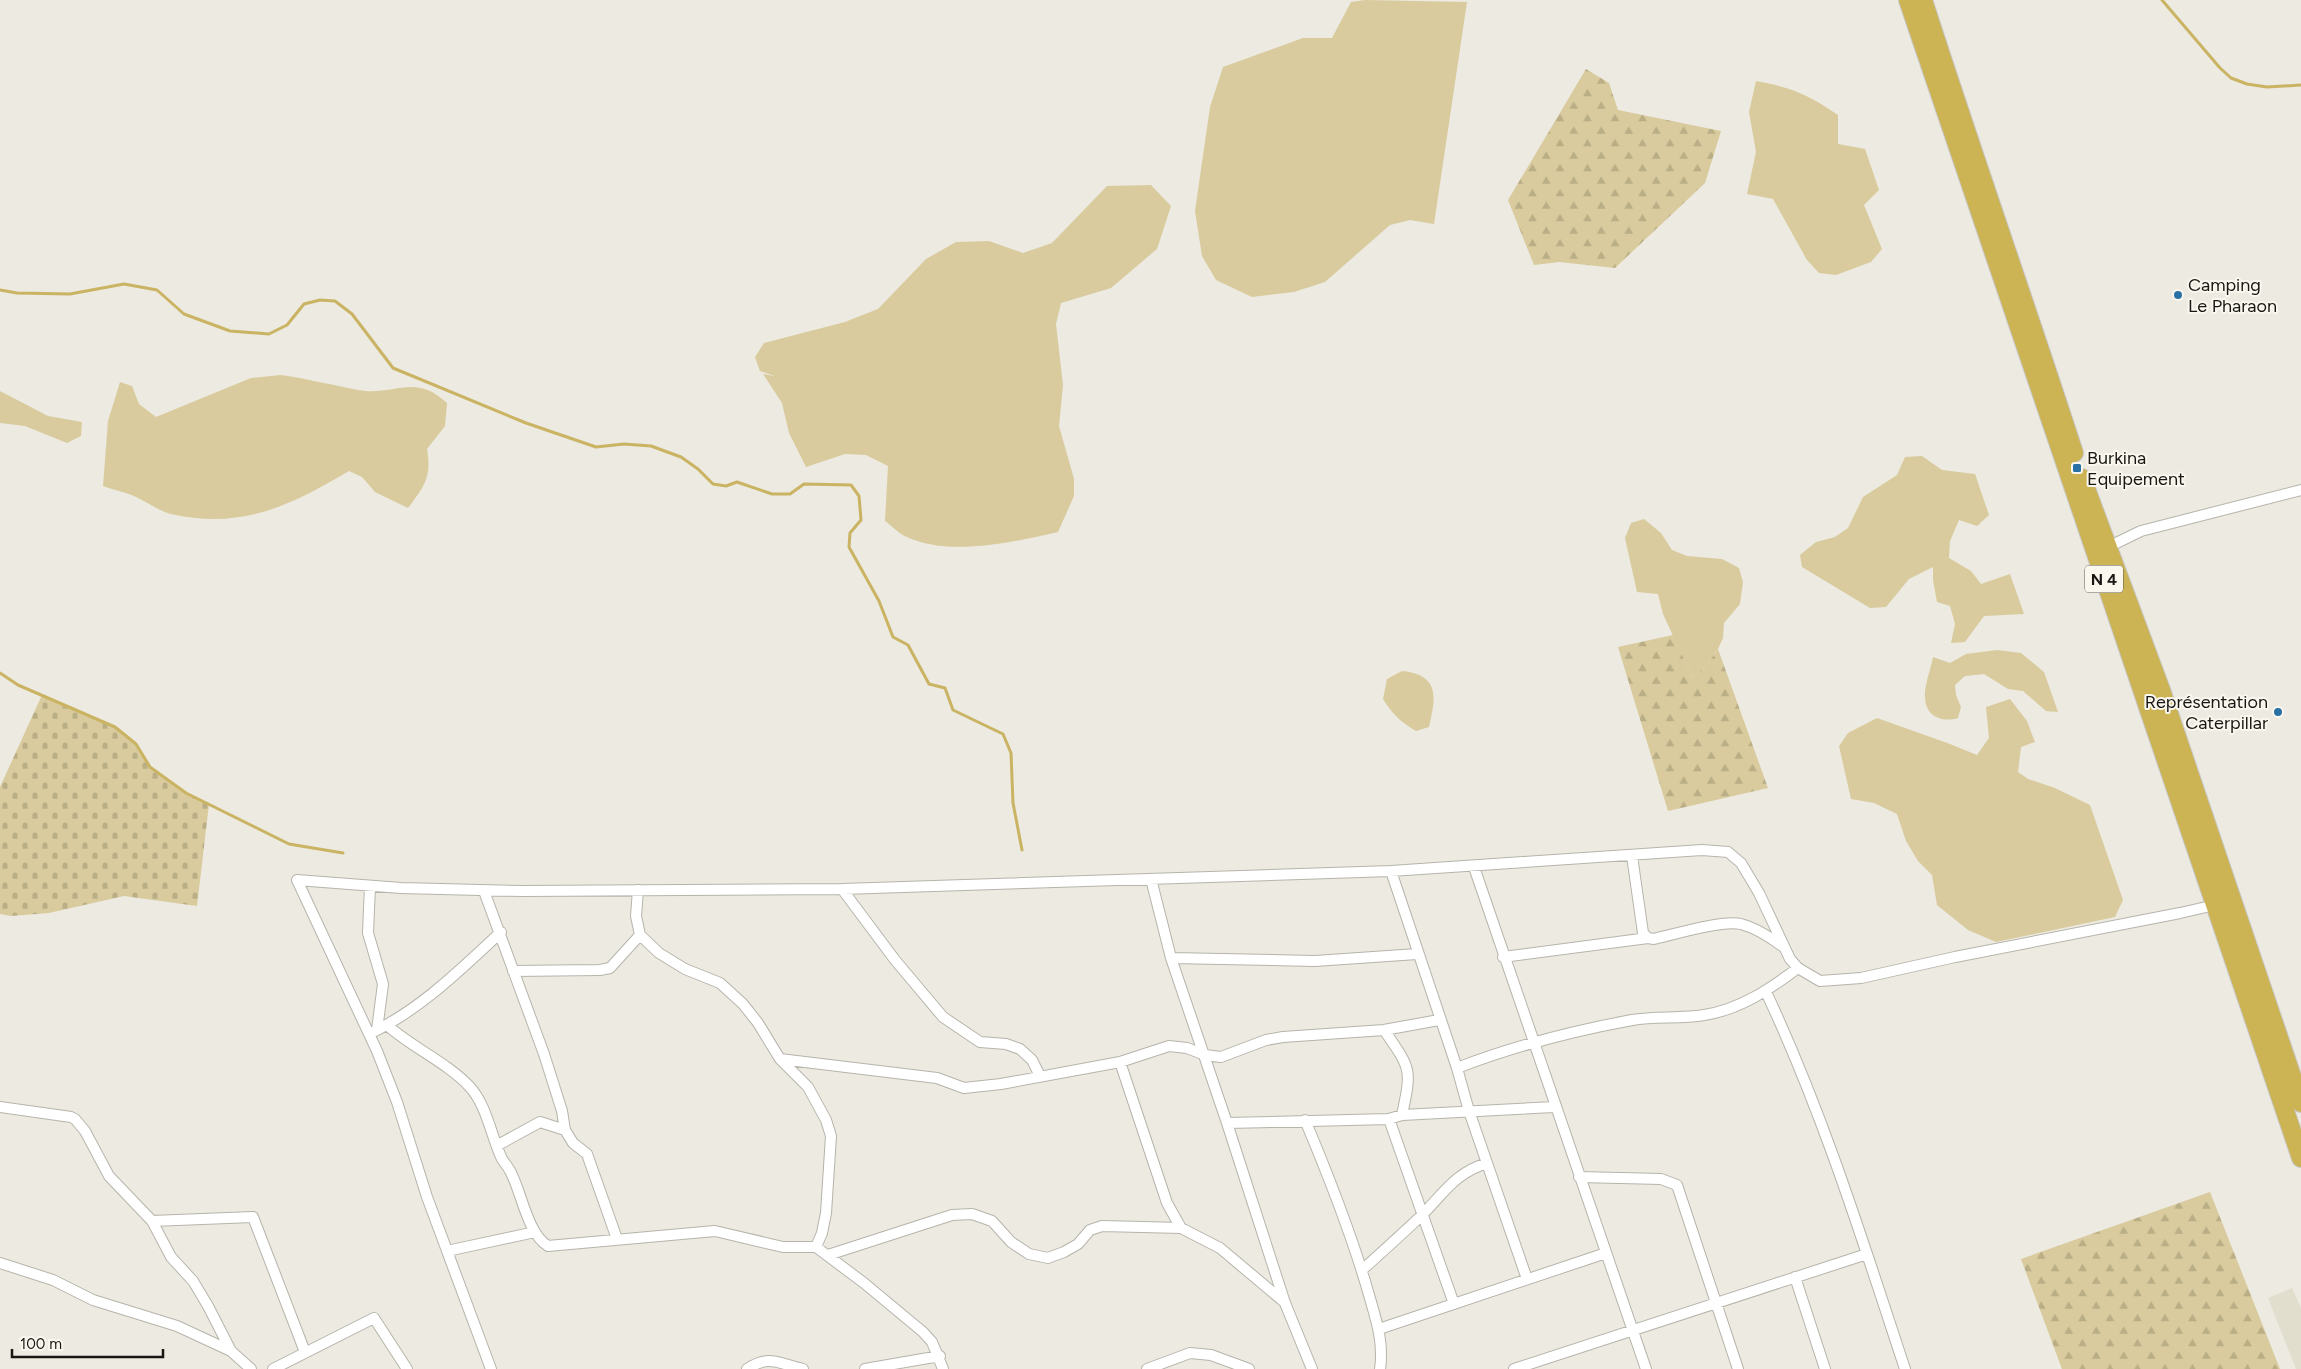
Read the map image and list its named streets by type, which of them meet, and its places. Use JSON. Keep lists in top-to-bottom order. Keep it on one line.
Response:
{"streets":{"highway":["N 4"]},"places":{"other":["Camping Le Pharaon","Représentation Caterpillar"],"transit":["Burkina Equipement"]},"scale_bar":"100 m"}
